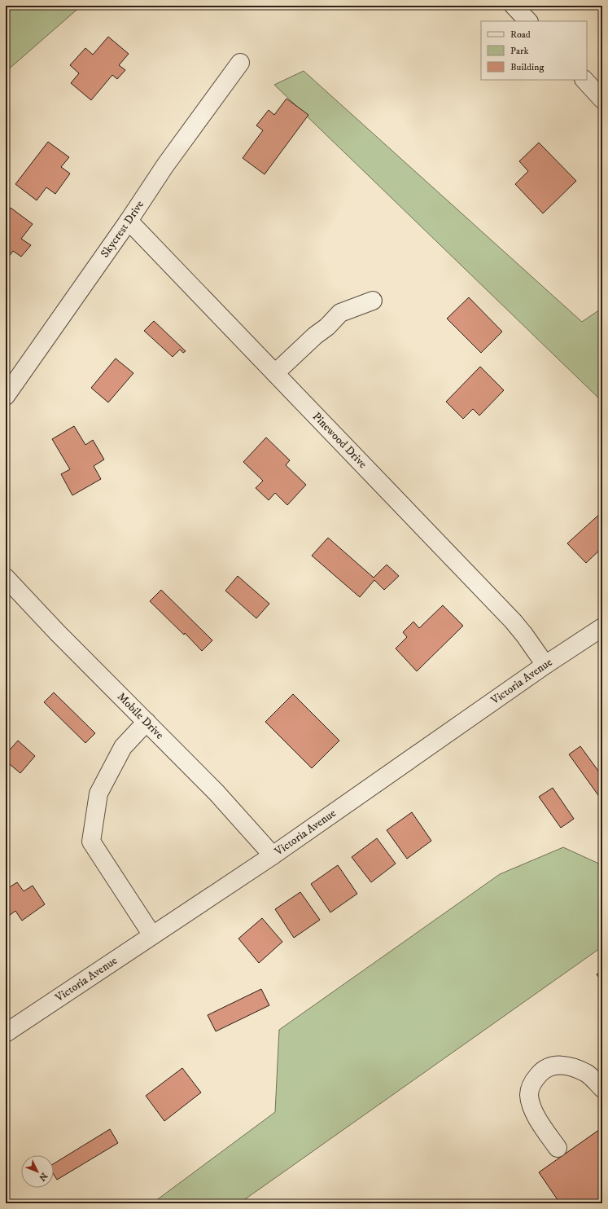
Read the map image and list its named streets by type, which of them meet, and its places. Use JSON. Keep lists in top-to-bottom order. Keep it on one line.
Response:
{"streets":{"street":["Skycrest Drive","Pinewood Drive","Victoria Avenue","Mobile Drive"]},"crossings":[["Skycrest Drive","Pinewood Drive"],["Pinewood Drive","Victoria Avenue"],["Victoria Avenue","Mobile Drive"]],"legend":["Road","Park","Building"],"north":"bottom right"}
